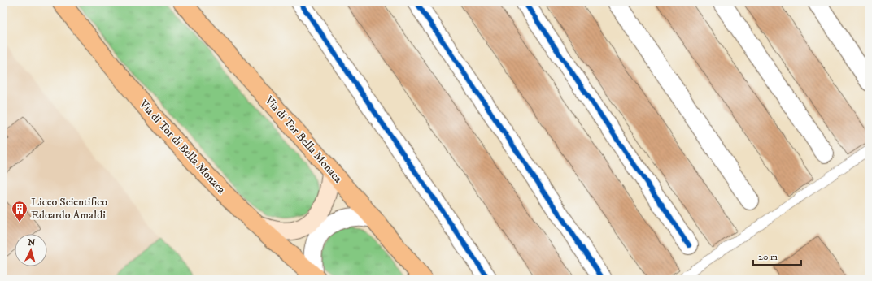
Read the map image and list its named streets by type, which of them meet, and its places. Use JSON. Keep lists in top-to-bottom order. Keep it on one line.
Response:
{"streets":{"main road":["Via di Tor Bella Monaca","Via di Tor di Bella Monaca"]},"places":{"building":["Liceo Scientifico Edoardo Amaldi"]},"scale_bar":"20 m","north":"top"}
